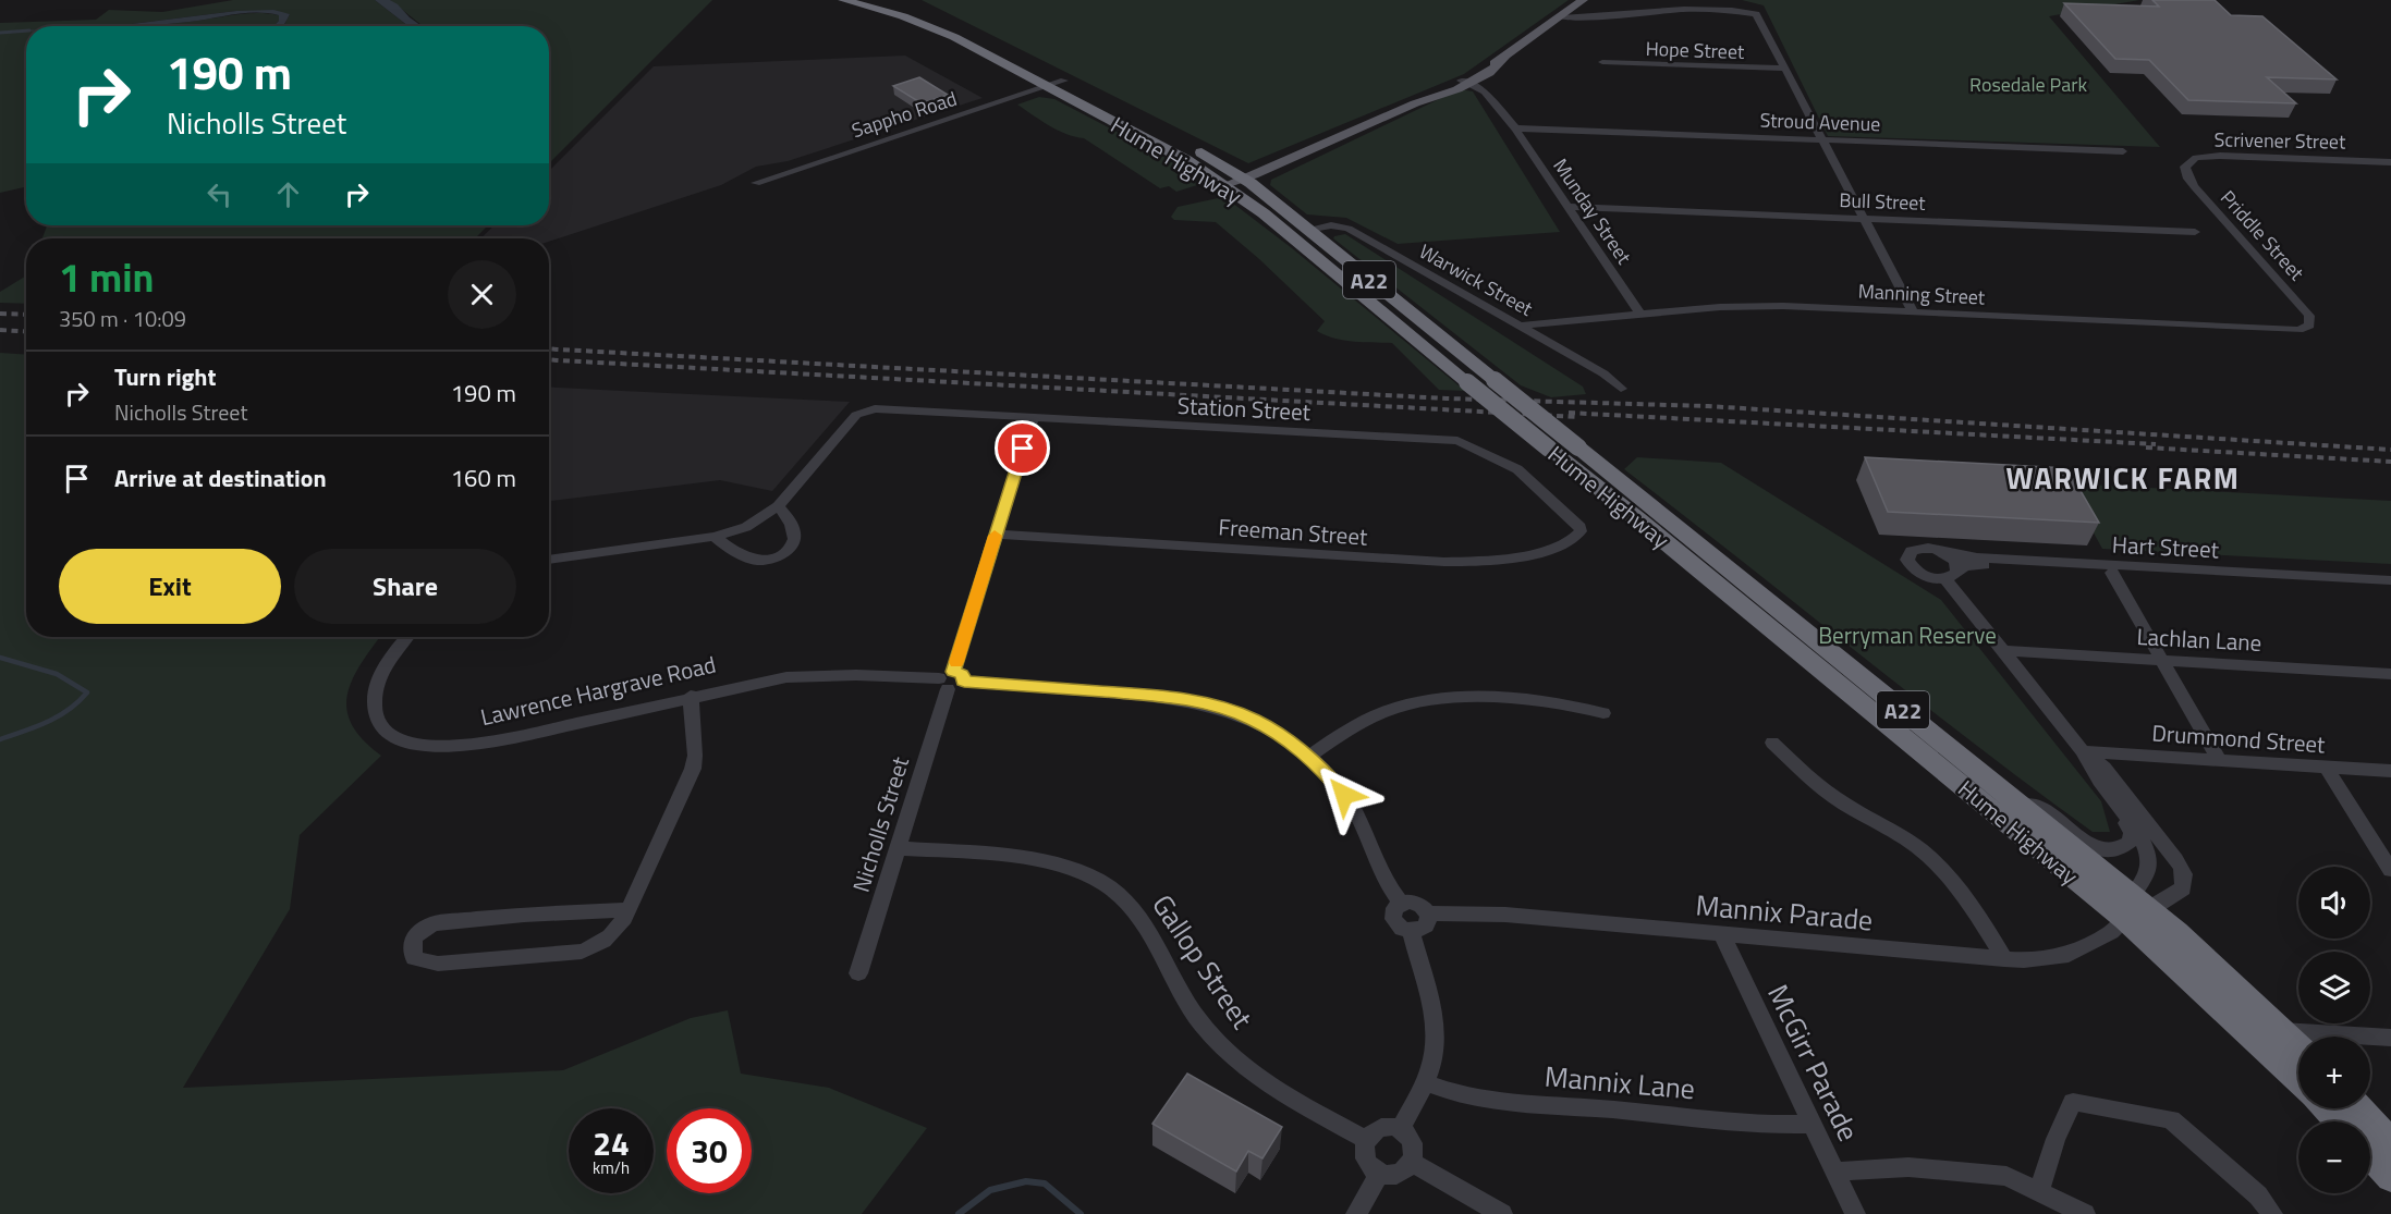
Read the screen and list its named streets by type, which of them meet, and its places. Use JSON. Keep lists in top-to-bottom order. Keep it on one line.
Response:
{"streets":{"highway":["Hume Highway","A22"],"street":["Hope Street","Sappho Road","Stroud Avenue","Scrivener Street","Bull Street","Munday Street","Priddle Street","Warwick Street","Manning Street","Station Street","Freeman Street","Hart Street","Lachlan Lane","Lawrence Hargrave Road","Drummond Street","Nicholls Street","Mannix Parade","Gallop Street","McGirr Parade","Mannix Lane"]},"crossings":[["Sappho Road","Hume Highway"],["Stroud Avenue","Munday Street"],["Scrivener Street","Priddle Street"],["Hume Highway","Warwick Street"],["Hume Highway","Mannix Parade"],["Bull Street","Munday Street"],["Munday Street","Manning Street"],["Priddle Street","Manning Street"],["Warwick Street","Manning Street"],["Station Street","Freeman Street"],["Station Street","Nicholls Street"],["Freeman Street","Nicholls Street"],["Lawrence Hargrave Road","Nicholls Street"],["Lawrence Hargrave Road","Mannix Parade"],["Drummond Street","Mannix Parade"],["Nicholls Street","Gallop Street"],["Mannix Parade","McGirr Parade"],["McGirr Parade","Mannix Lane"]],"districts":["WARWICK FARM"],"parks":["Rosedale Park","Berryman Reserve"],"page":{"turn":["190 m","Nicholls Street"],"heading":["1 min","350 m · 10:09"],"list":[{"name":"Turn right","note":"Nicholls Street","value":"190 m"},{"name":"Arrive at destination","value":"160 m"}],"buttons":["Exit","Share"],"map_buttons":["+","−"],"speed":"24 km/h","limit":"30"}}
